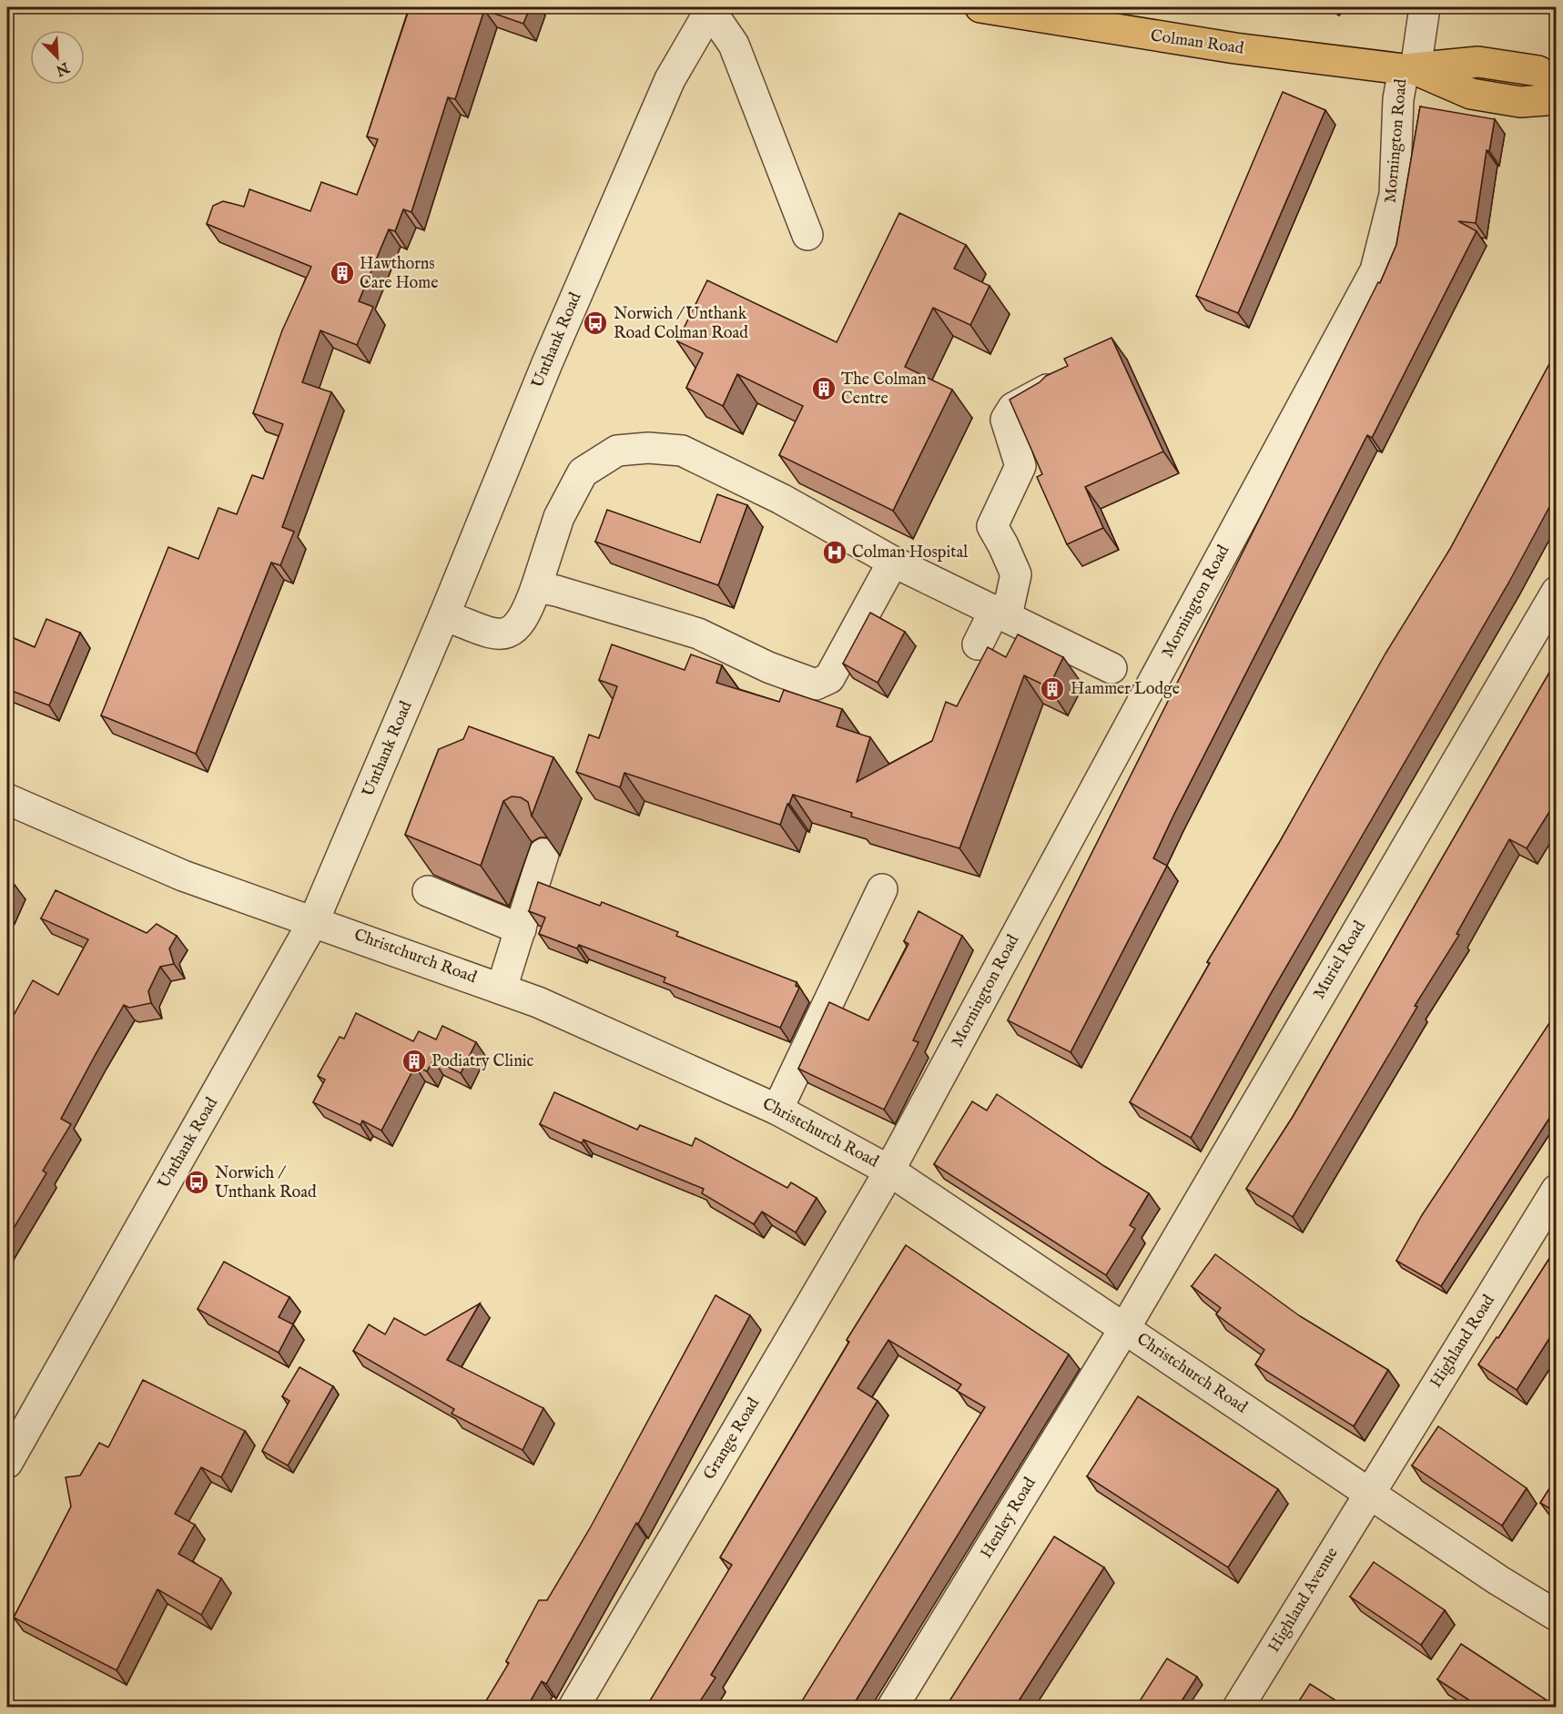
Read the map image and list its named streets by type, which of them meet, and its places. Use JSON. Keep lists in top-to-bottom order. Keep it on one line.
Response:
{"streets":{"highway":["Colman Road"],"street":["Mornington Road","Unthank Road","Christchurch Road","Muriel Road","Highland Road","Grange Road","Henley Road","Highland Avenue"]},"crossings":[["Colman Road","Mornington Road"],["Mornington Road","Christchurch Road"],["Mornington Road","Grange Road"],["Unthank Road","Christchurch Road"],["Christchurch Road","Muriel Road"],["Christchurch Road","Highland Road"],["Christchurch Road","Grange Road"],["Christchurch Road","Henley Road"],["Christchurch Road","Highland Avenue"],["Muriel Road","Henley Road"],["Highland Road","Highland Avenue"]],"places":{"building":["Hawthorns Care Home","The Colman Centre","Hammer Lodge","Podiatry Clinic"],"bus stop":["Norwich / Unthank Road Colman Road","Norwich / Unthank Road"],"hospital":["Colman Hospital"]},"north":"bottom right"}
